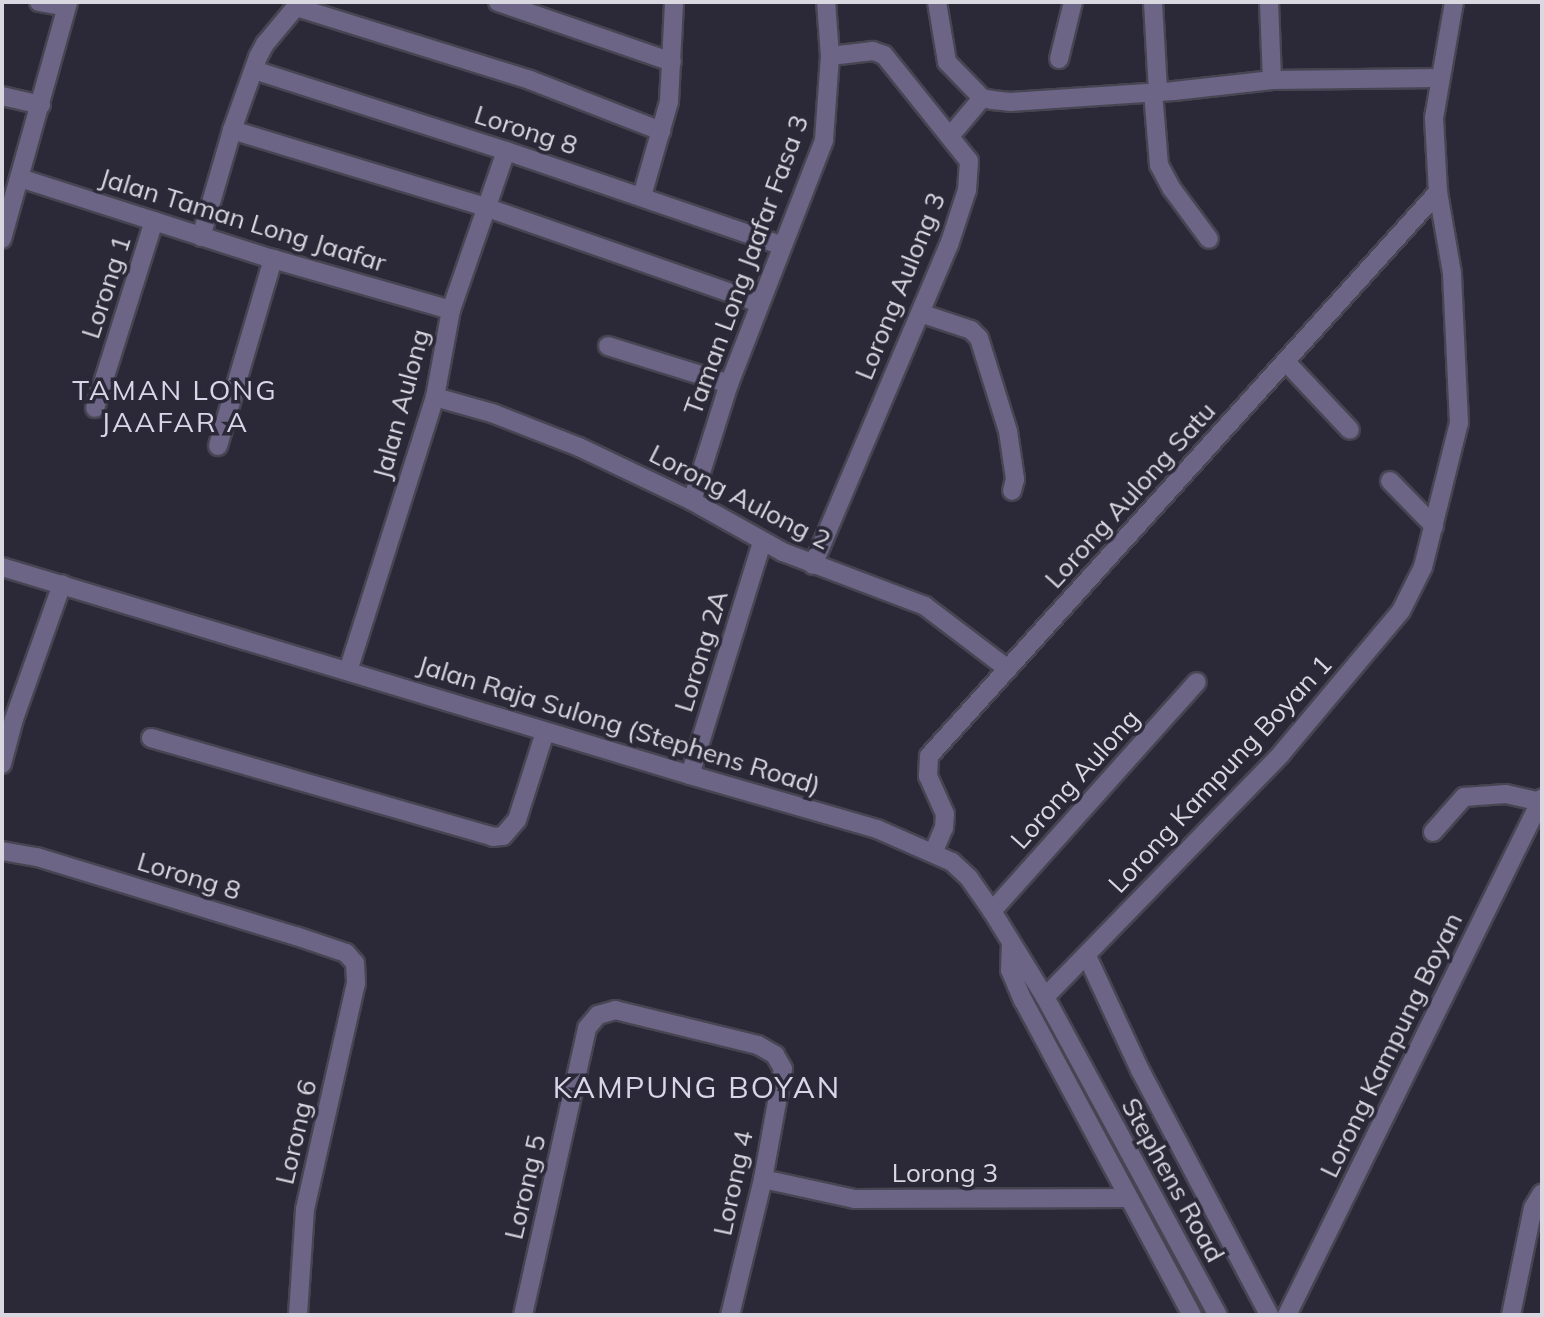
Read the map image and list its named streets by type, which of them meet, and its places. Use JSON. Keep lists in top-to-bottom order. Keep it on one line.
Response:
{"streets":{"street":["Lorong 8","Jalan Taman Long Jaafar","Taman Long Jaafar Fasa 3","Lorong Aulong 3","Lorong 1","Jalan Aulong","Lorong Aulong Satu","Lorong Aulong 2","Lorong 2A","Jalan Raja Sulong (Stephens Road)","Lorong Kampung Boyan 1","Lorong Aulong","Lorong Kampung Boyan","Lorong 6","Lorong 3","Stephens Road","Lorong 4","Lorong 5"]},"crossings":[["Lorong 8","Taman Long Jaafar Fasa 3"],["Lorong 8","Jalan Aulong"],["Lorong 8","Lorong 6"],["Jalan Taman Long Jaafar","Lorong 1"],["Jalan Taman Long Jaafar","Jalan Aulong"],["Taman Long Jaafar Fasa 3","Lorong Aulong 3"],["Taman Long Jaafar Fasa 3","Lorong Aulong 2"],["Lorong Aulong 3","Lorong Aulong 2"],["Jalan Aulong","Lorong Aulong 2"],["Jalan Aulong","Jalan Raja Sulong (Stephens Road)"],["Lorong Aulong Satu","Lorong Aulong 2"],["Lorong Aulong Satu","Jalan Raja Sulong (Stephens Road)"],["Lorong Aulong Satu","Lorong Kampung Boyan 1"],["Lorong Aulong 2","Lorong 2A"],["Lorong 2A","Jalan Raja Sulong (Stephens Road)"],["Jalan Raja Sulong (Stephens Road)","Lorong Kampung Boyan 1"],["Jalan Raja Sulong (Stephens Road)","Lorong Aulong"],["Jalan Raja Sulong (Stephens Road)","Stephens Road"],["Lorong 3","Lorong 4"],["Lorong 4","Lorong 5"]],"districts":["TAMAN LONG JAAFAR A","KAMPUNG BOYAN"]}
